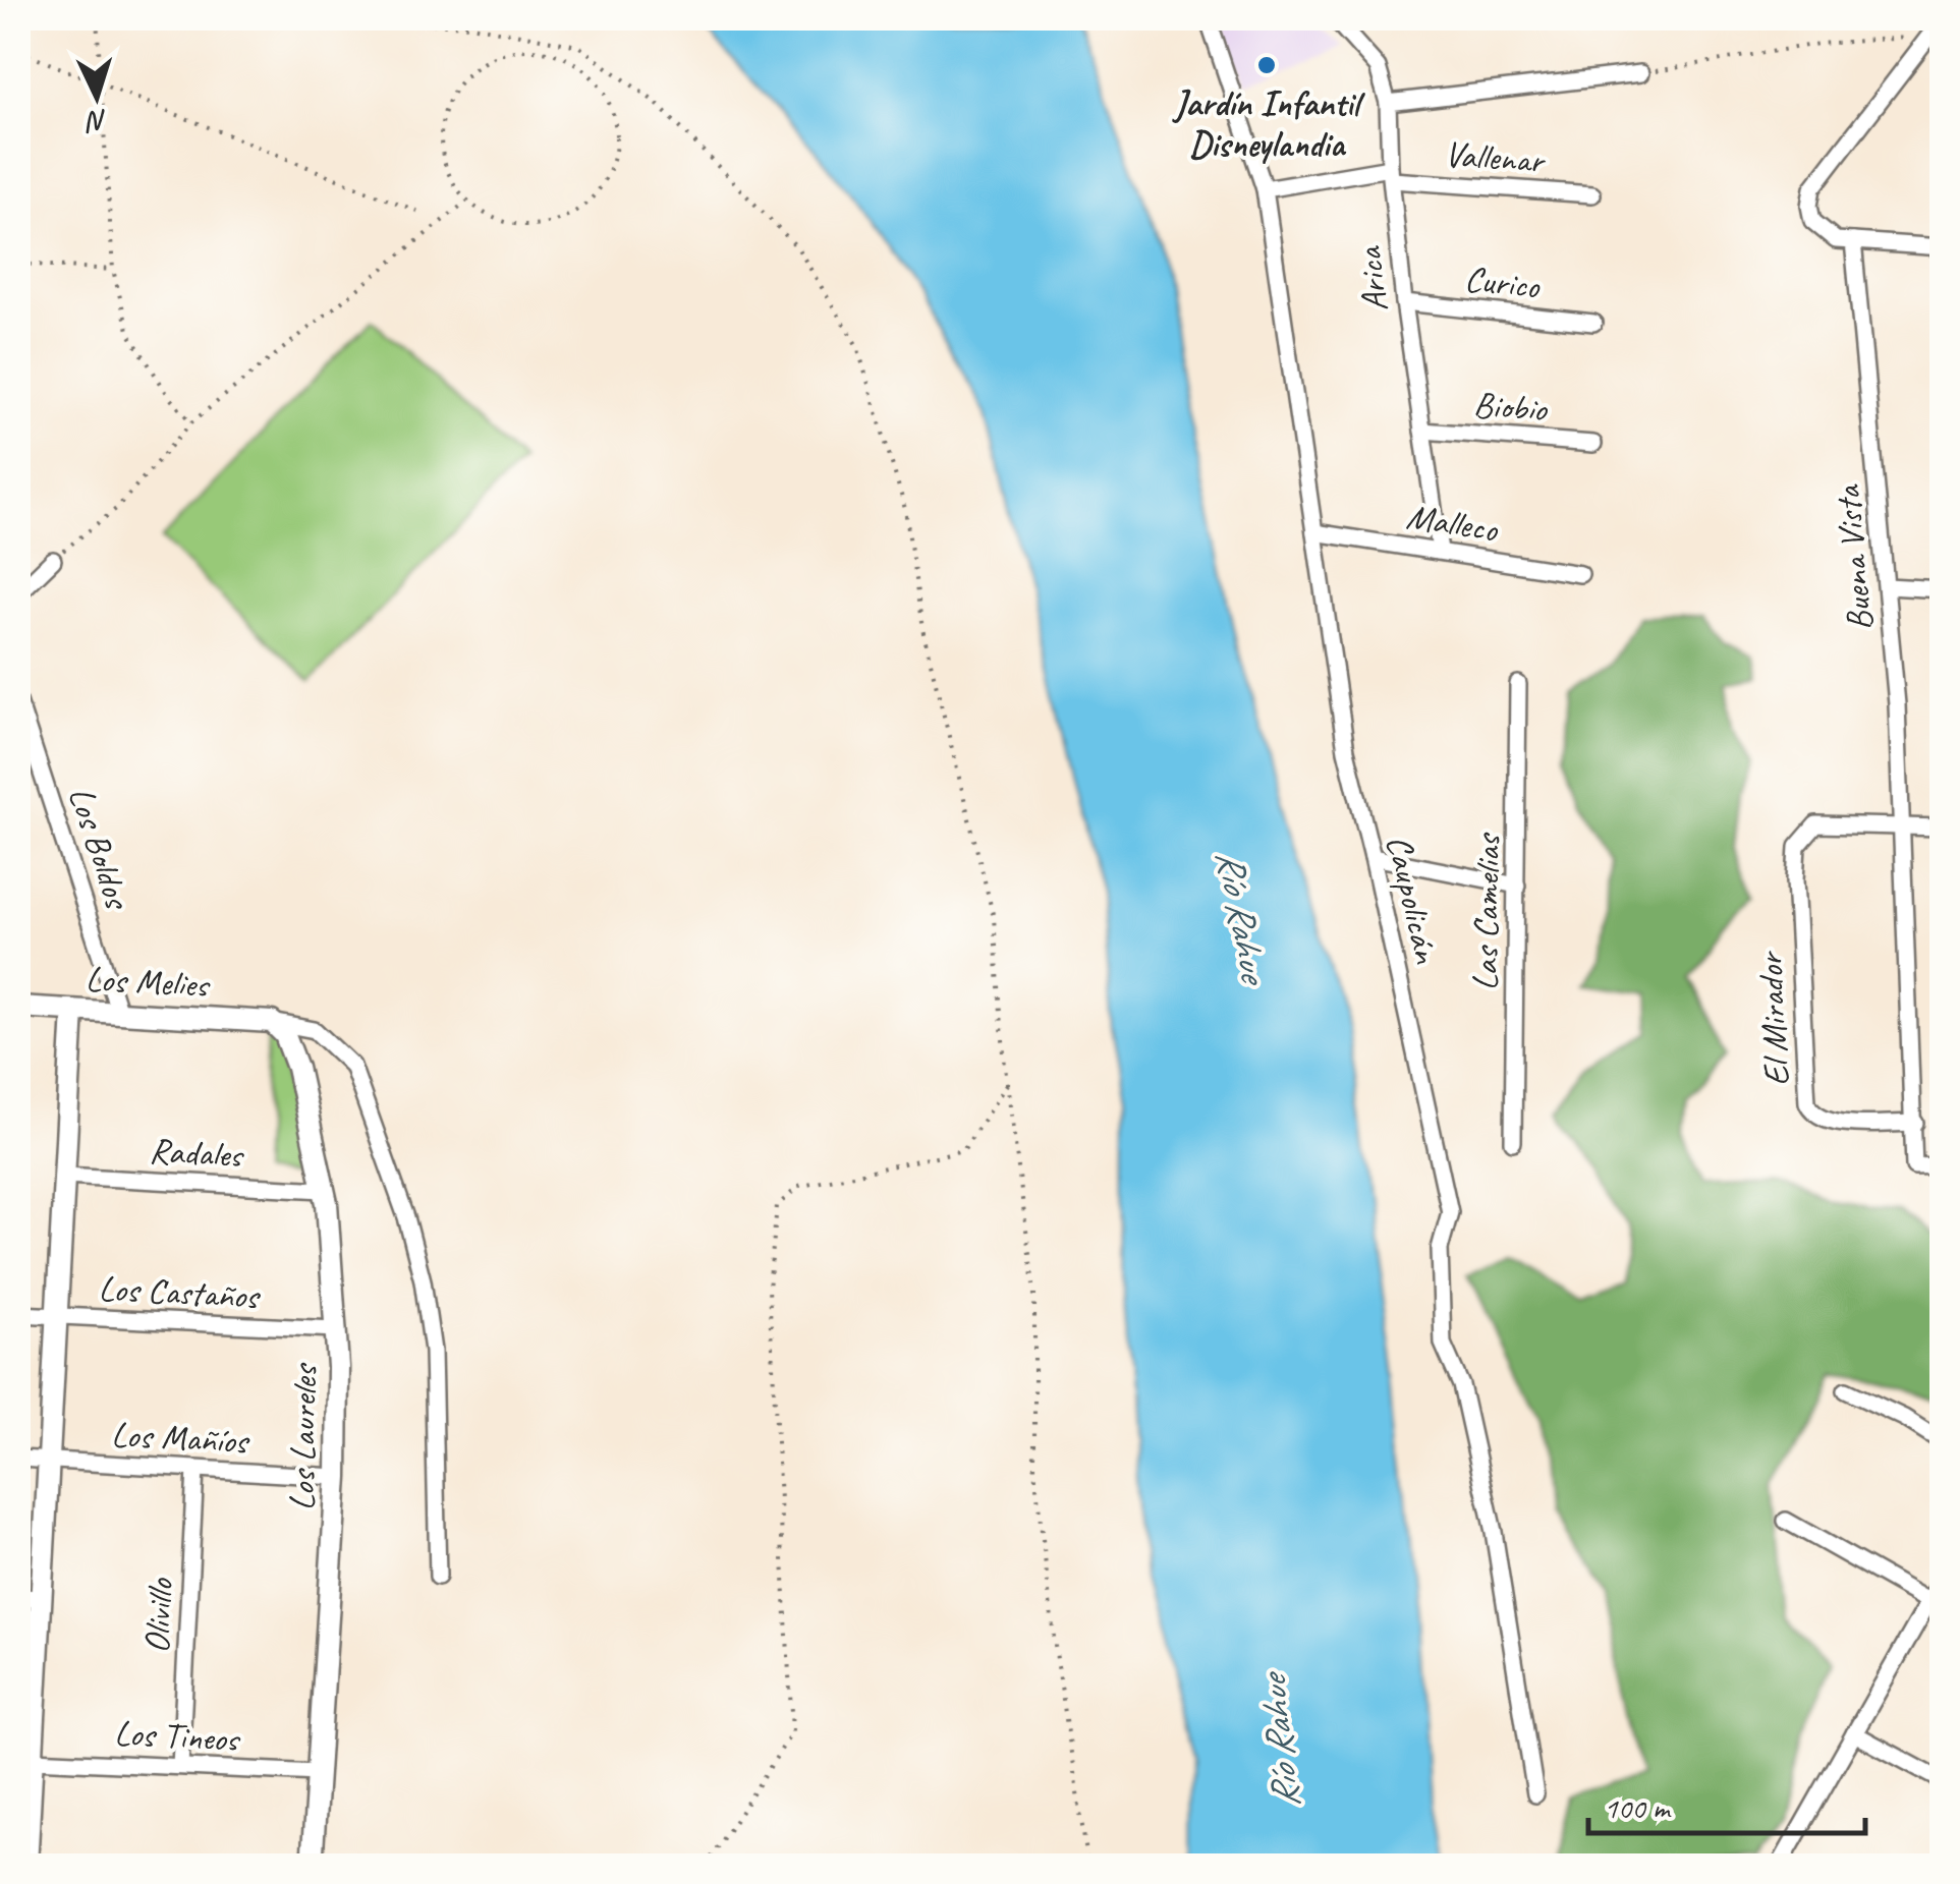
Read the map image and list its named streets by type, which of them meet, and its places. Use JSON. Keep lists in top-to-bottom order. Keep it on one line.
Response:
{"streets":{"street":["Vallenar","Arica","Curico","Biobio","Malleco","Buena Vista","Los Boldos","Caupolicán","Las Camelias","Los Melies","El Mirador","Radales","Los Castaños","Los Mañíos","Los Laureles","Olivillo","Los Tineos"]},"crossings":[["Vallenar","Arica"],["Vallenar","Caupolicán"],["Arica","Curico"],["Arica","Biobio"],["Arica","Malleco"],["Malleco","Caupolicán"],["Buena Vista","El Mirador"],["Los Boldos","Los Melies"],["Los Melies","Los Laureles"],["Radales","Los Laureles"],["Los Castaños","Los Laureles"],["Los Mañíos","Los Laureles"],["Los Mañíos","Olivillo"],["Los Laureles","Los Tineos"],["Olivillo","Los Tineos"]],"water":["Río Rahue"],"places":["Jardín Infantil Disneylandia"],"scale_bar":"100 m","north":"bottom"}
